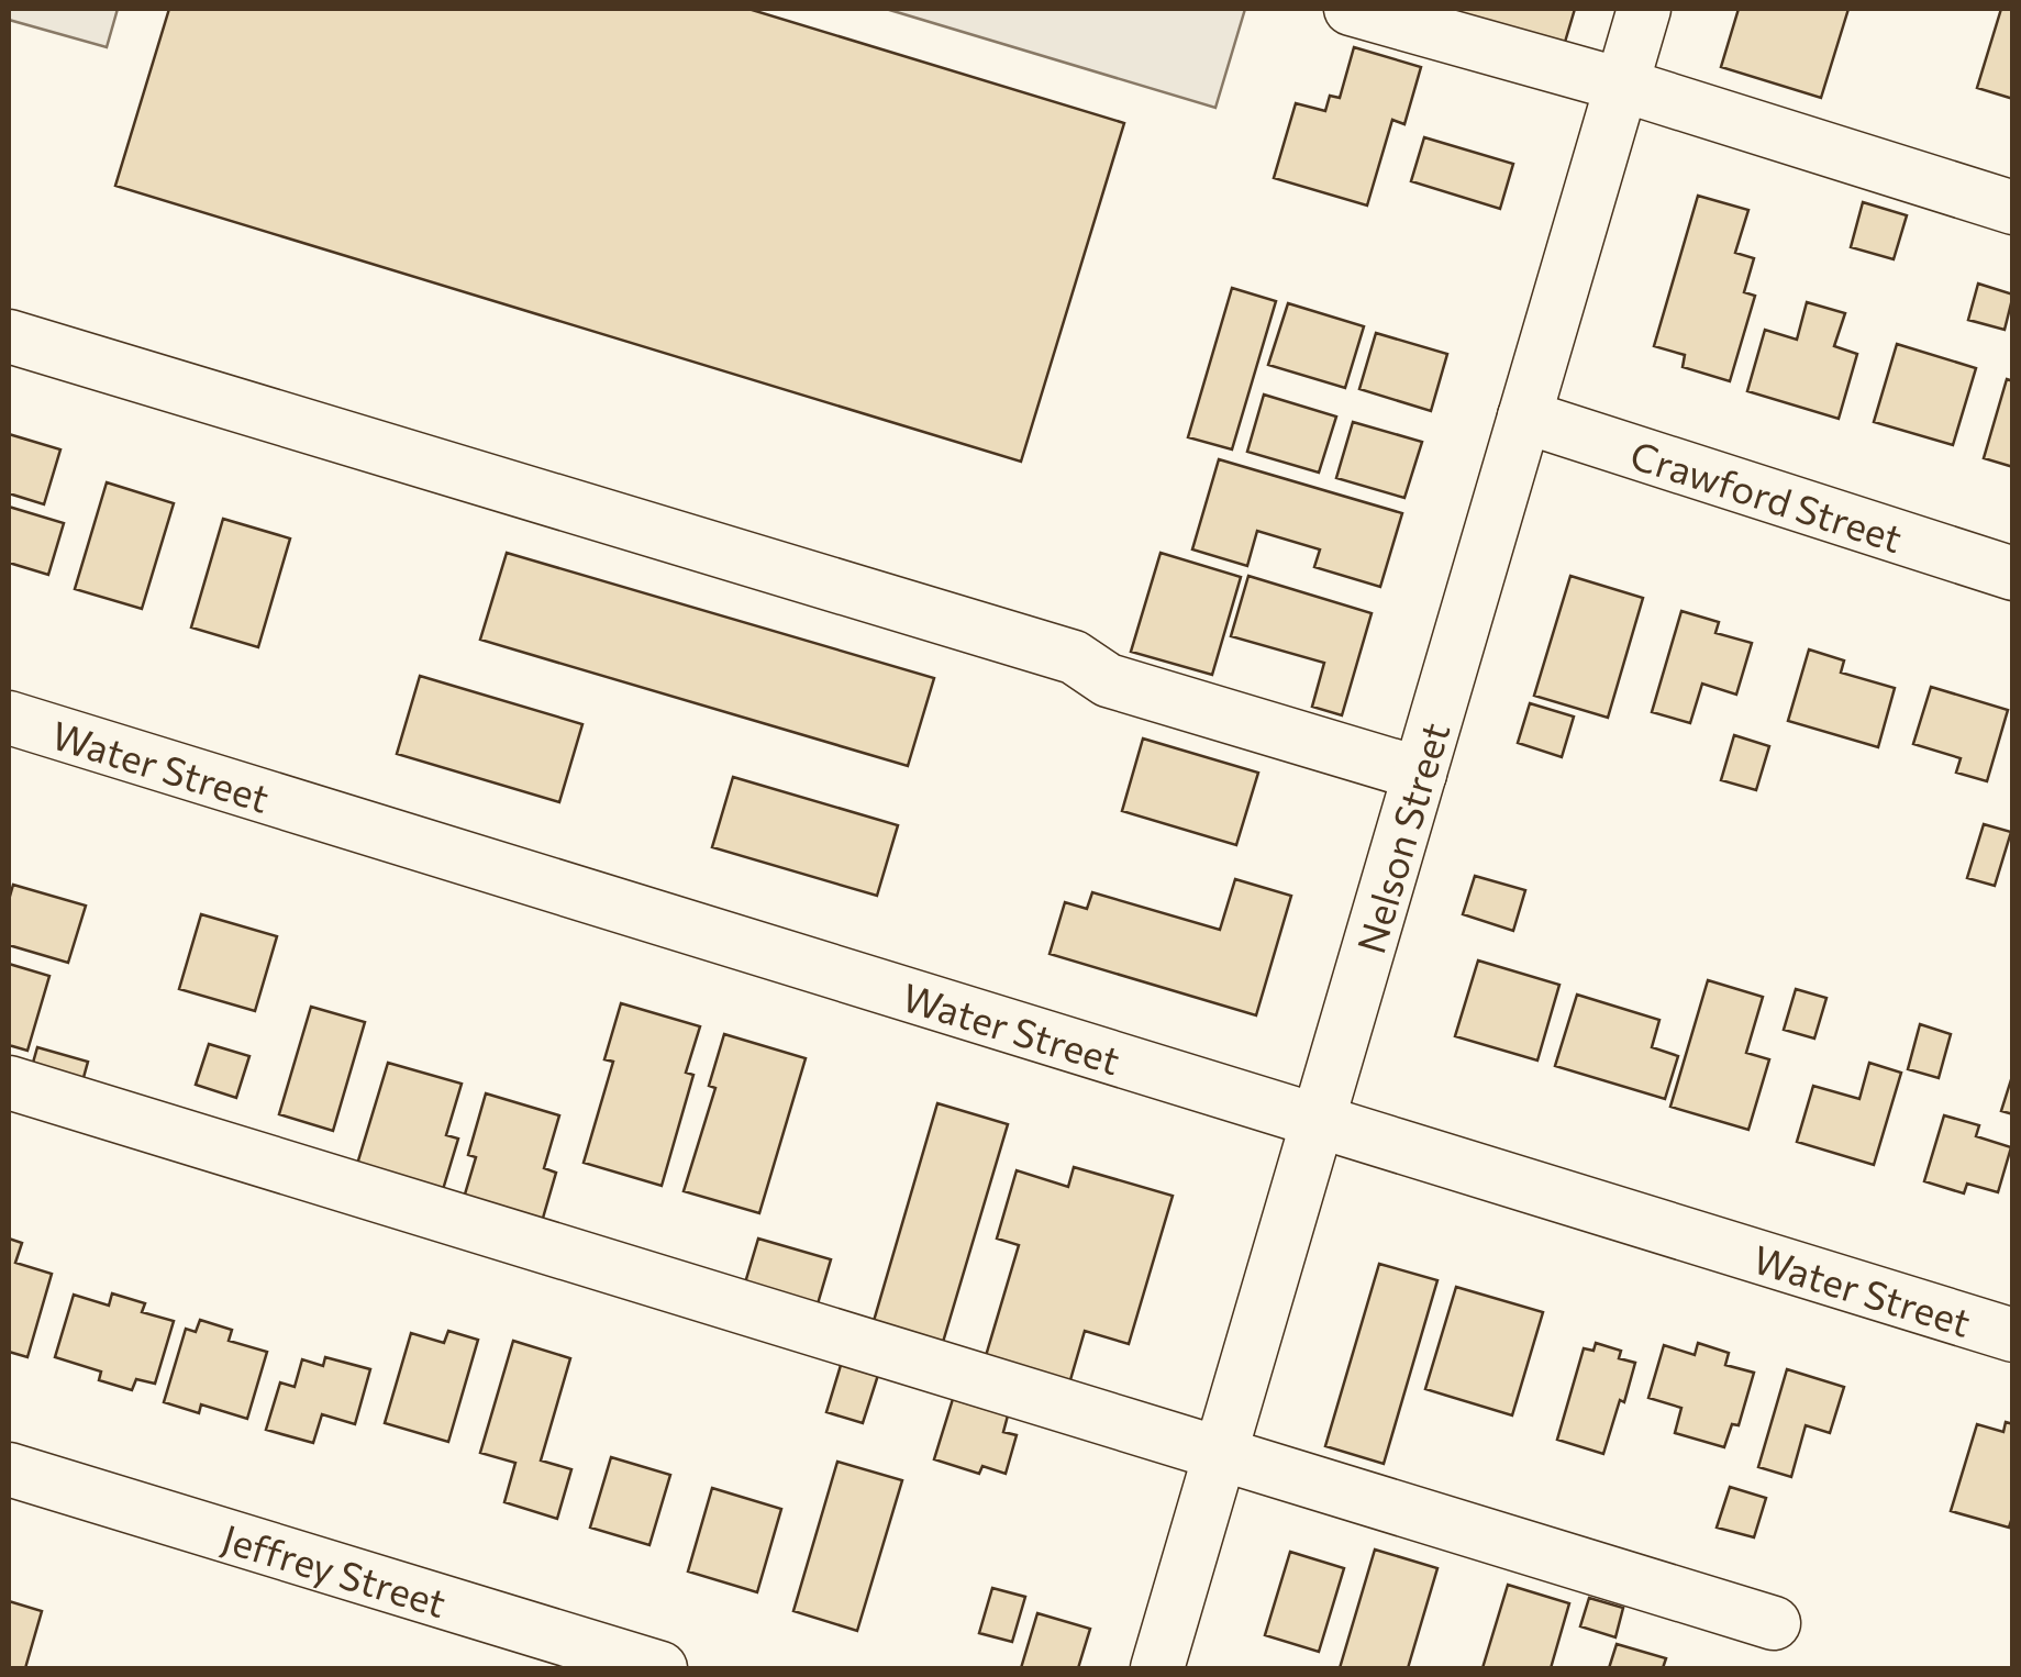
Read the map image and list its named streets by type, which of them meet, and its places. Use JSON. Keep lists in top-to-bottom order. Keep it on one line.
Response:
{"streets":{"street":["Crawford Street","Water Street","Nelson Street","Jeffrey Street"]},"crossings":[["Crawford Street","Nelson Street"],["Water Street","Nelson Street"]]}
